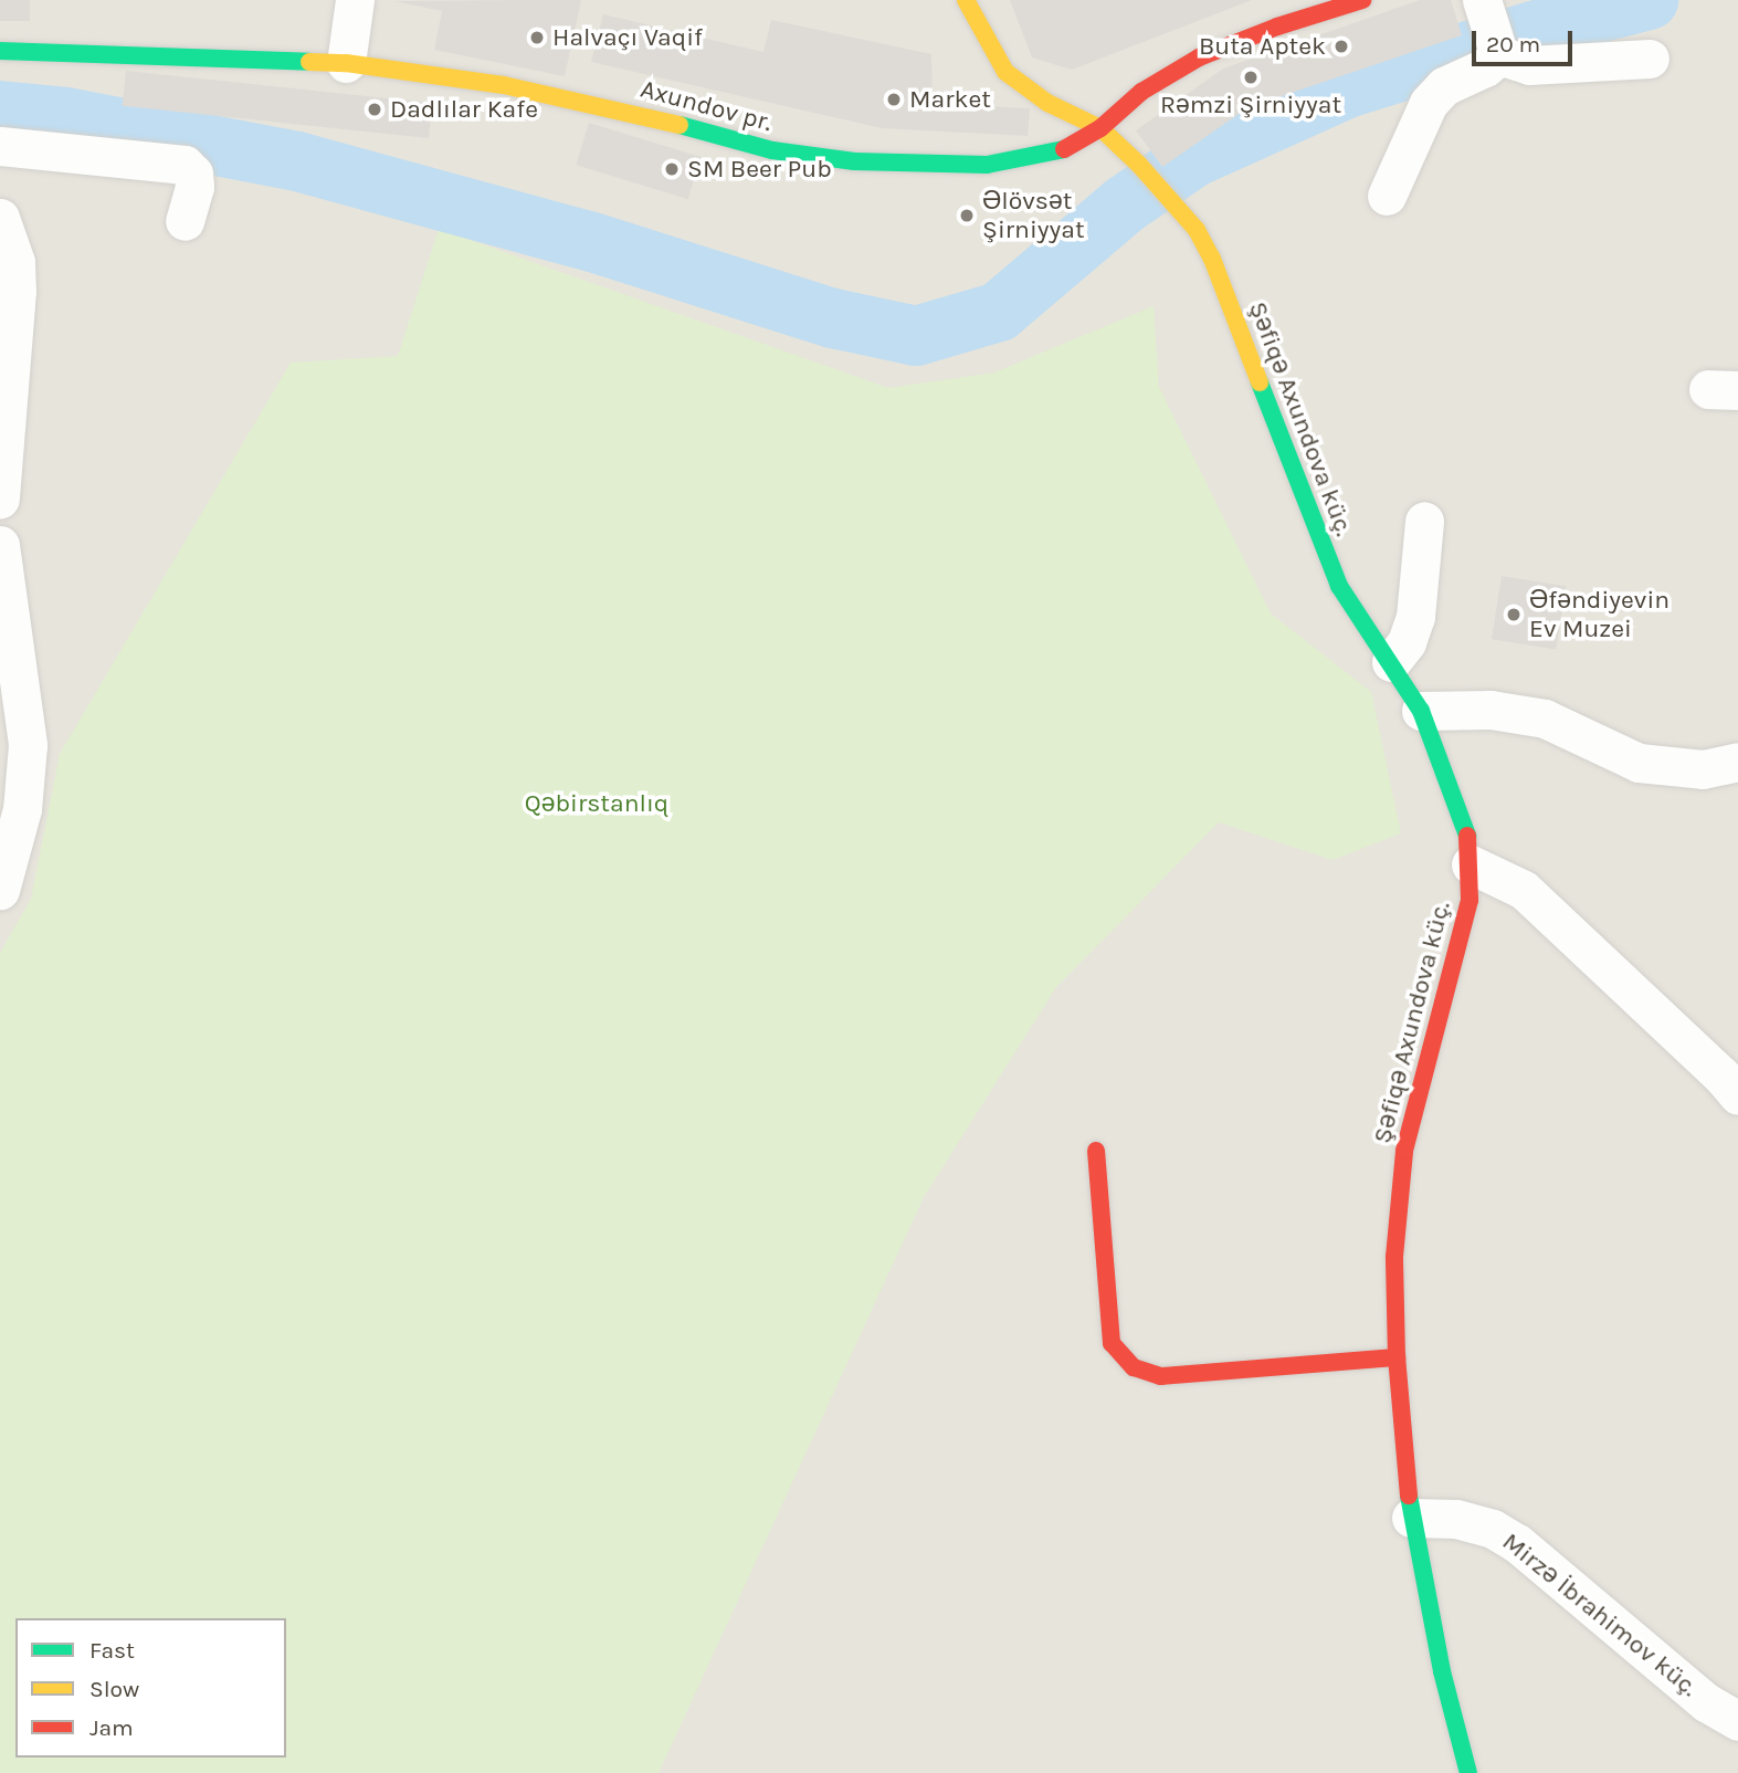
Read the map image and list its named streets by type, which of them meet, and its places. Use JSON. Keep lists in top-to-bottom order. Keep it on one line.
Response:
{"streets":{"street":["Axundov pr.","Şəfiqə Axundova küç.","Mirzə İbrahimov küç."]},"crossings":[["Axundov pr.","Şəfiqə Axundova küç."],["Şəfiqə Axundova küç.","Mirzə İbrahimov küç."]],"parks":["Qəbirstanlıq"],"places":["Halvaçı Vaqif","Buta Aptek","Rəmzi Şirniyyat","Market","Dadlılar Kafe","SM Beer Pub","Əlövsət Şirniyyat","Əfəndiyevin Ev Muzei"],"legend":["Fast","Slow","Jam"],"scale_bar":"20 m"}
